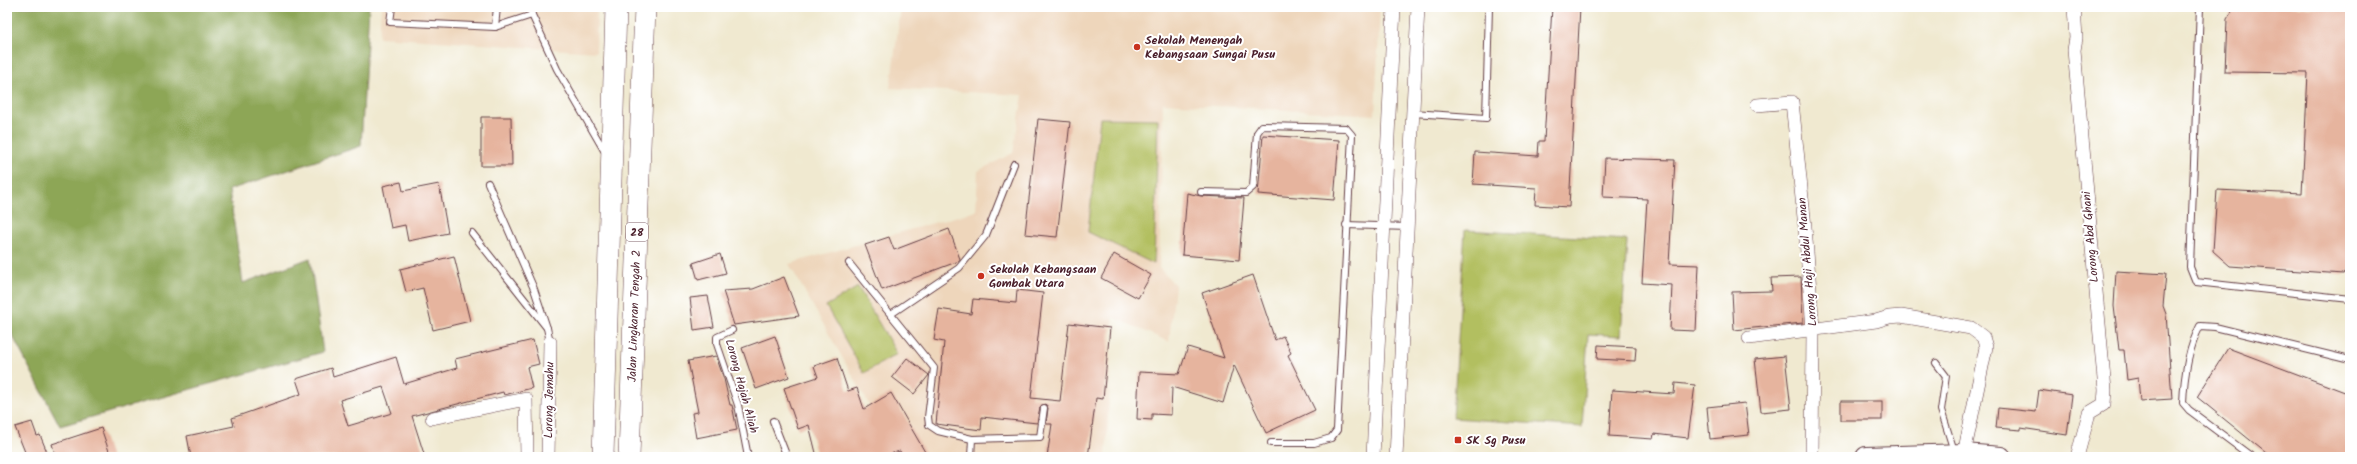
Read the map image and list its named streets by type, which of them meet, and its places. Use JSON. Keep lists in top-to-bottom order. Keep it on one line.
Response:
{"streets":{"highway":["28","Jalan Lingkaran Tengah 2"],"street":["Lorong Abd Ghani","Lorong Haji Abdul Manan","Lorong Jemahu"],"lane":["Lorong Hajah Aliah"]},"places":{"other":["Sekolah Menengah Kebangsaan Sungai Pusu","Sekolah Kebangsaan Gombak Utara"],"transit":["SK Sg Pusu"]}}
